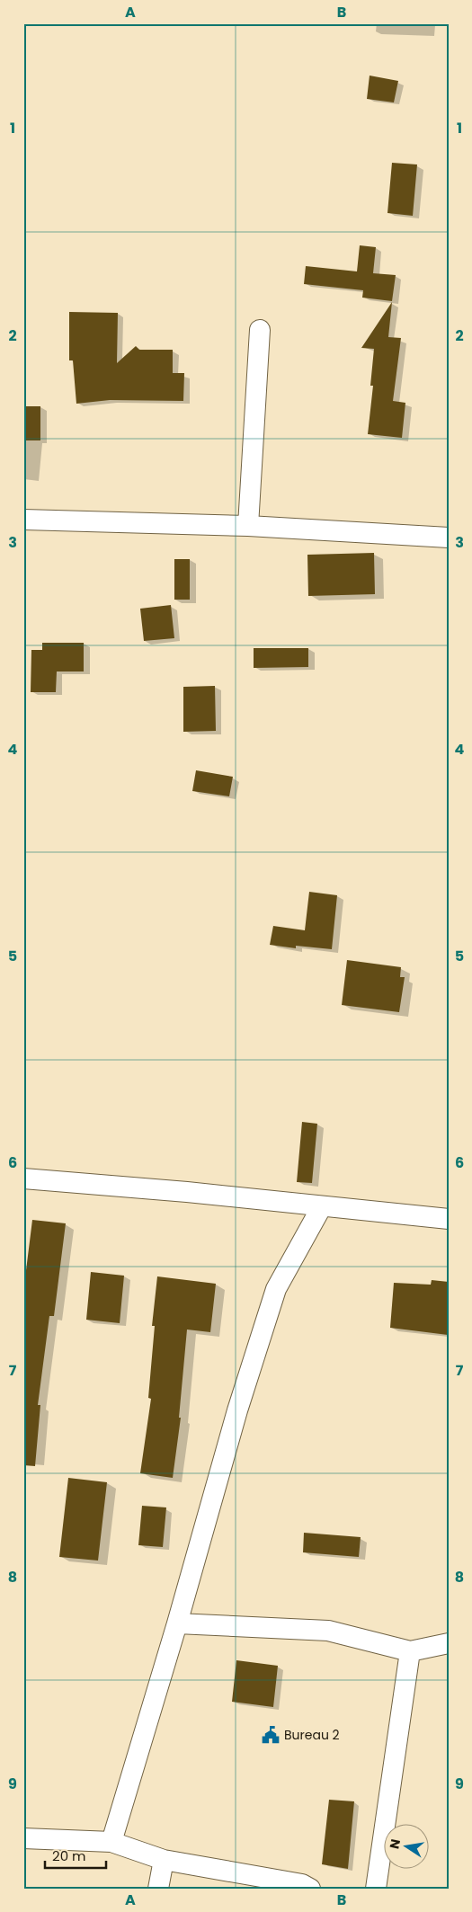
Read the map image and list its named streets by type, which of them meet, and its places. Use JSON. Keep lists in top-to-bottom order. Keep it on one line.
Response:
{"places":{"public building":["Bureau 2"]},"scale_bar":"20 m","north":"left","grid":{"columns":["A","B"],"rows":["1","2","3","4","5","6","7","8","9"]}}
